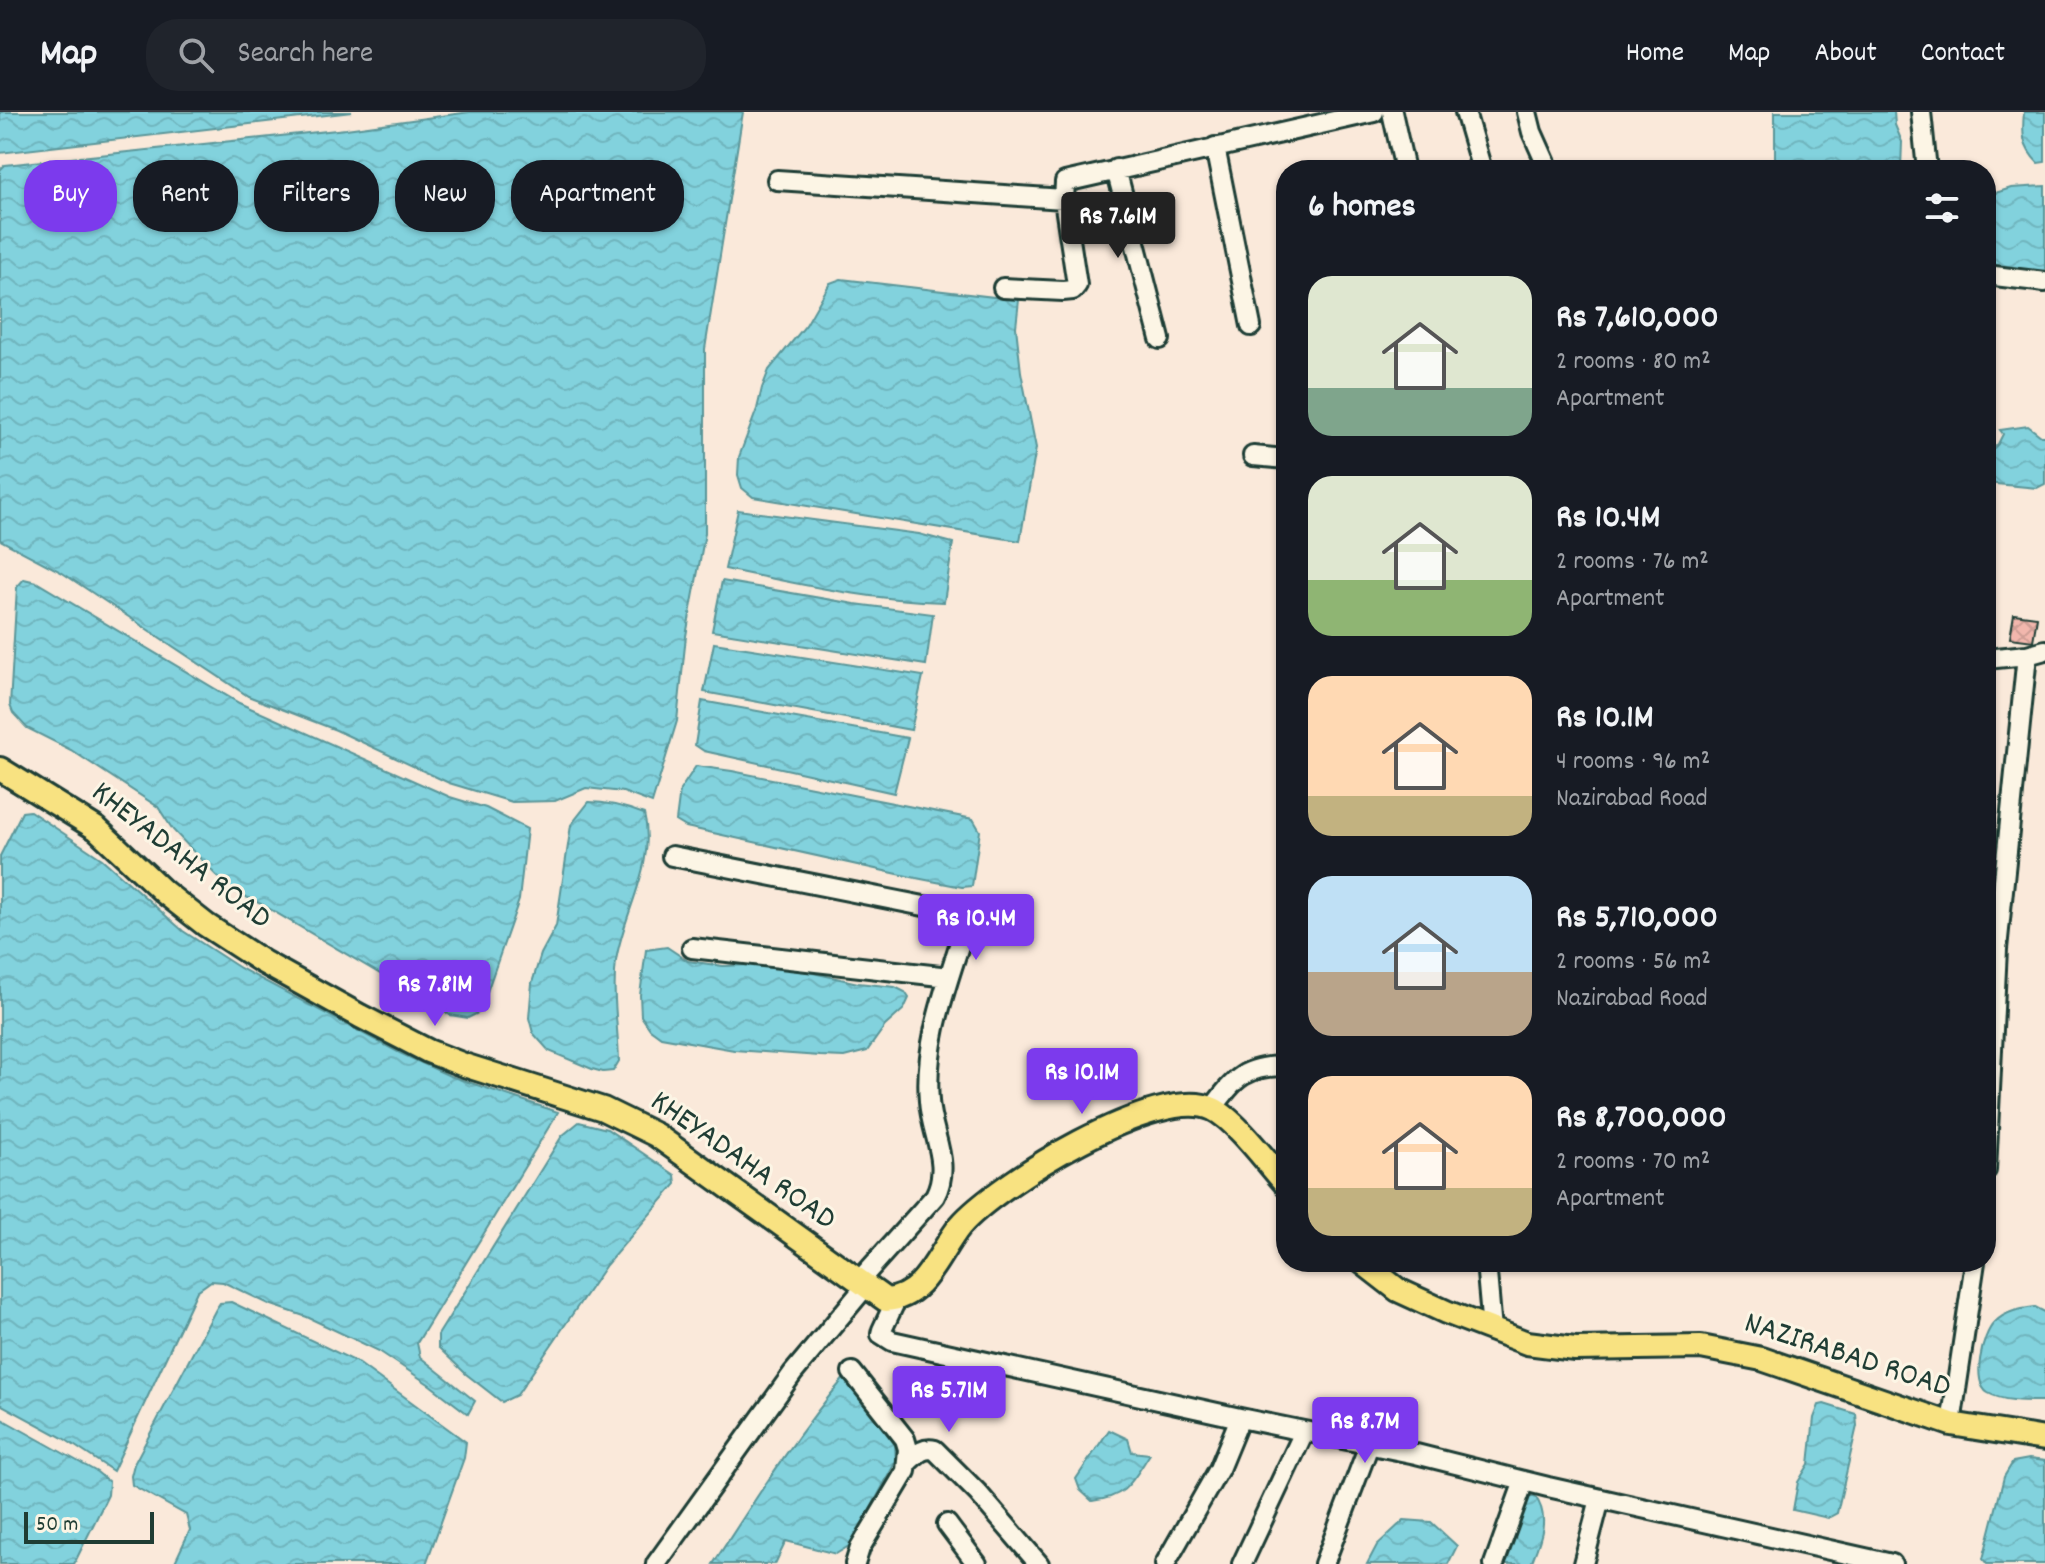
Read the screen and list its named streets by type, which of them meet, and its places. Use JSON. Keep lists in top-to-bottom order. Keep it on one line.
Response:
{"streets":{"main road":["KHEYADAHA ROAD","NAZIRABAD ROAD"]},"scale_bar":"50 m","page":{"header":"Map","search":"Search here","nav":["Home","Map","About","Contact"],"chip":["Buy","Rent","Filters","New","Apartment"],"heading":"6 homes","price":["Rs 7.61M","Rs 10.4M","Rs 7.81M","Rs 10.1M","Rs 5.71M","Rs 8.7M"],"list":[{"name":"Rs 7,610,000","note":"2 rooms · 80 m² · Apartment"},{"name":"Rs 10.4M","note":"2 rooms · 76 m² · Apartment"},{"name":"Rs 10.1M","note":"4 rooms · 96 m² · Nazirabad Road"},{"name":"Rs 5,710,000","note":"2 rooms · 56 m² · Nazirabad Road"},{"name":"Rs 8,700,000","note":"2 rooms · 70 m² · Apartment"}],"scale":"50 m"}}
